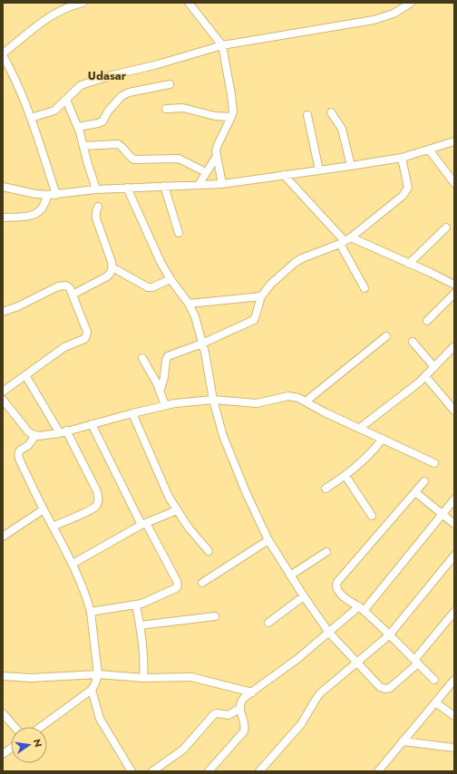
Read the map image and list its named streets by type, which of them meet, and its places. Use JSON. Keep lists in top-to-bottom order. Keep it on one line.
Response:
{"districts":["Udasar"],"north":"right"}
